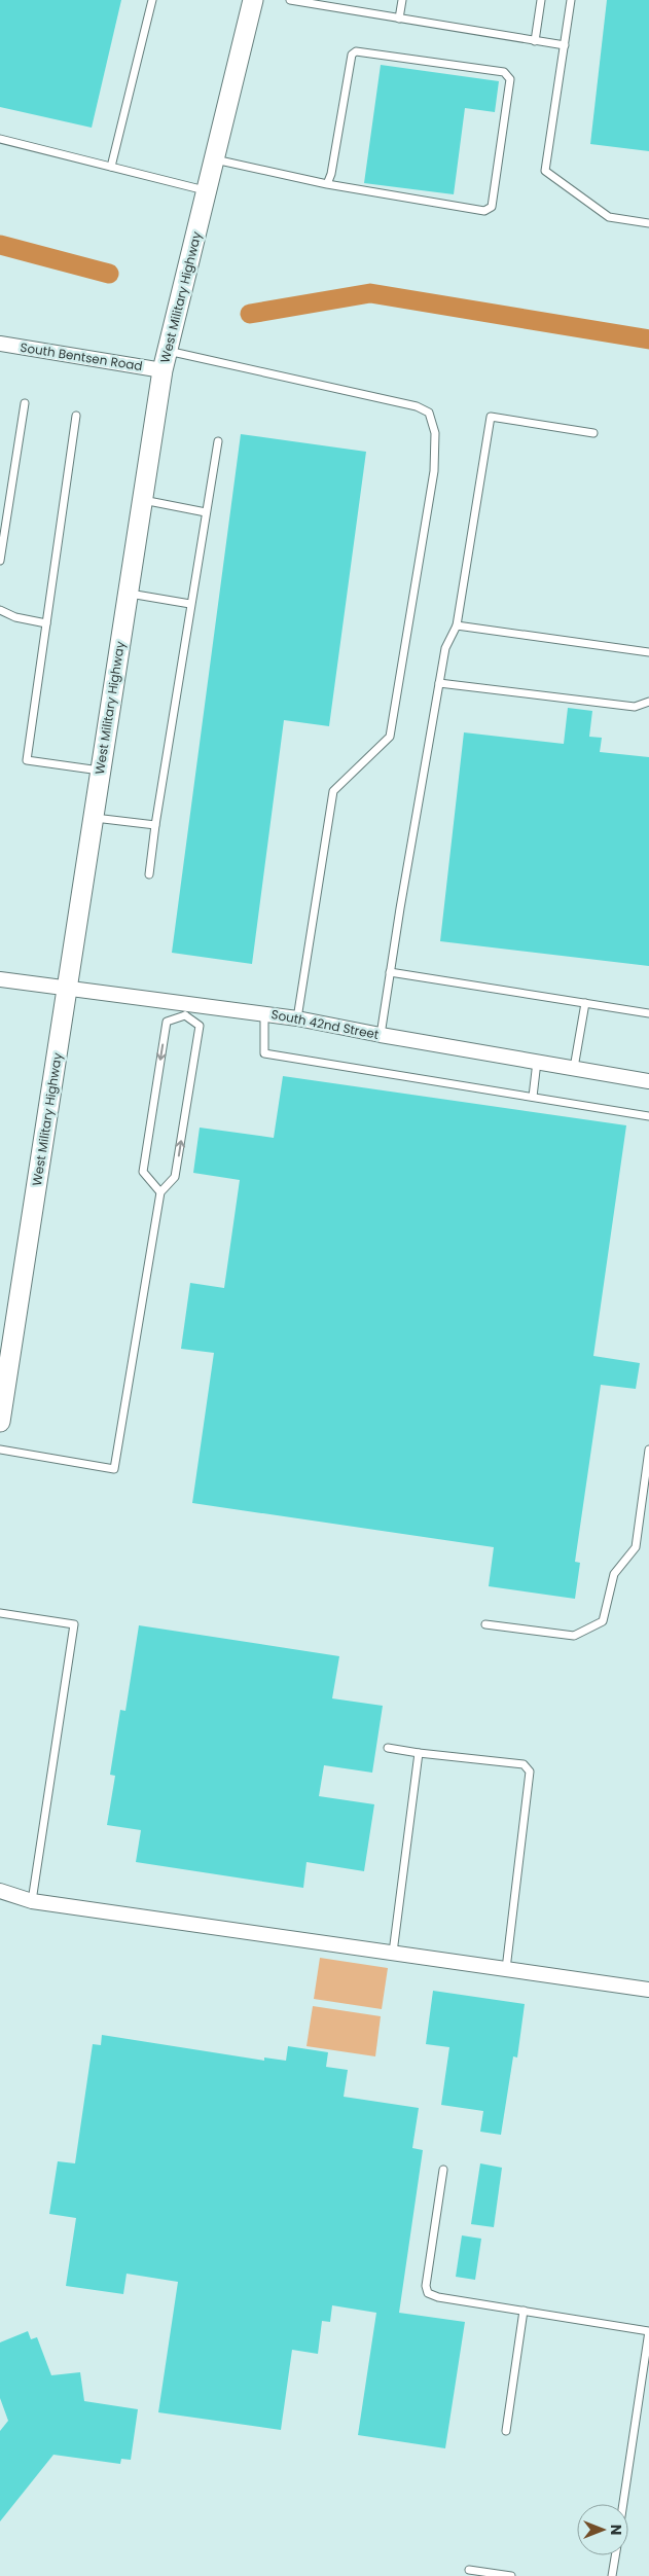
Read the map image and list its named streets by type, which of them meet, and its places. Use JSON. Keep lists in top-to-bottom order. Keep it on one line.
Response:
{"streets":{"main road":["West Military Highway"],"street":["South Bentsen Road","South 42nd Street"]},"crossings":[["West Military Highway","South Bentsen Road"],["West Military Highway","South 42nd Street"]],"north":"right"}
